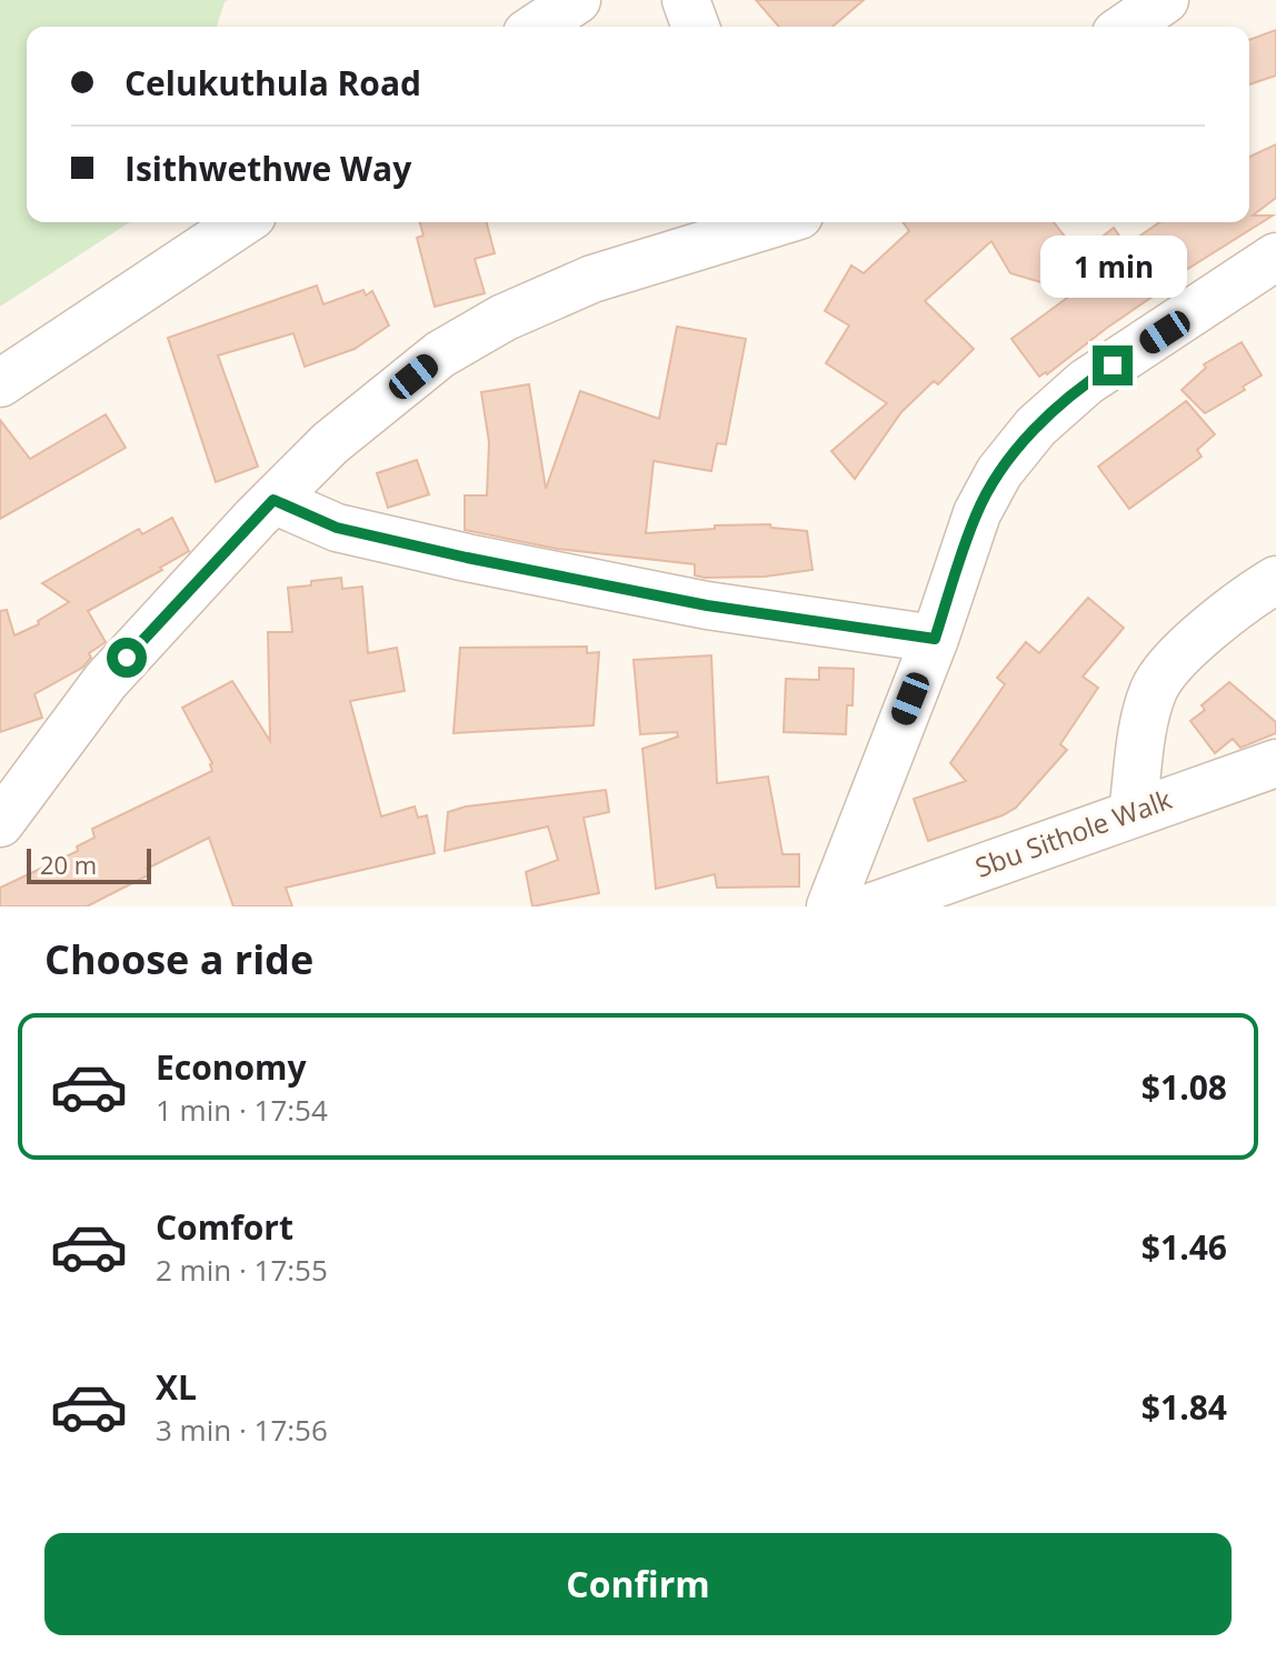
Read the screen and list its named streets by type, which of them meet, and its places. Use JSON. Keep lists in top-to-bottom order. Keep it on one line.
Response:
{"streets":{"street":["Sbu Sithole Walk"]},"scale_bar":"20 m","page":{"banner":["Celukuthula Road","Isithwethwe Way"],"bubble":"1 min","scale":"20 m","heading":"Choose a ride","list":[{"name":"Economy","note":"1 min · 17:54","value":"$1.08"},{"name":"Comfort","note":"2 min · 17:55","value":"$1.46"},{"name":"XL","note":"3 min · 17:56","value":"$1.84"}],"buttons":"Confirm"}}
